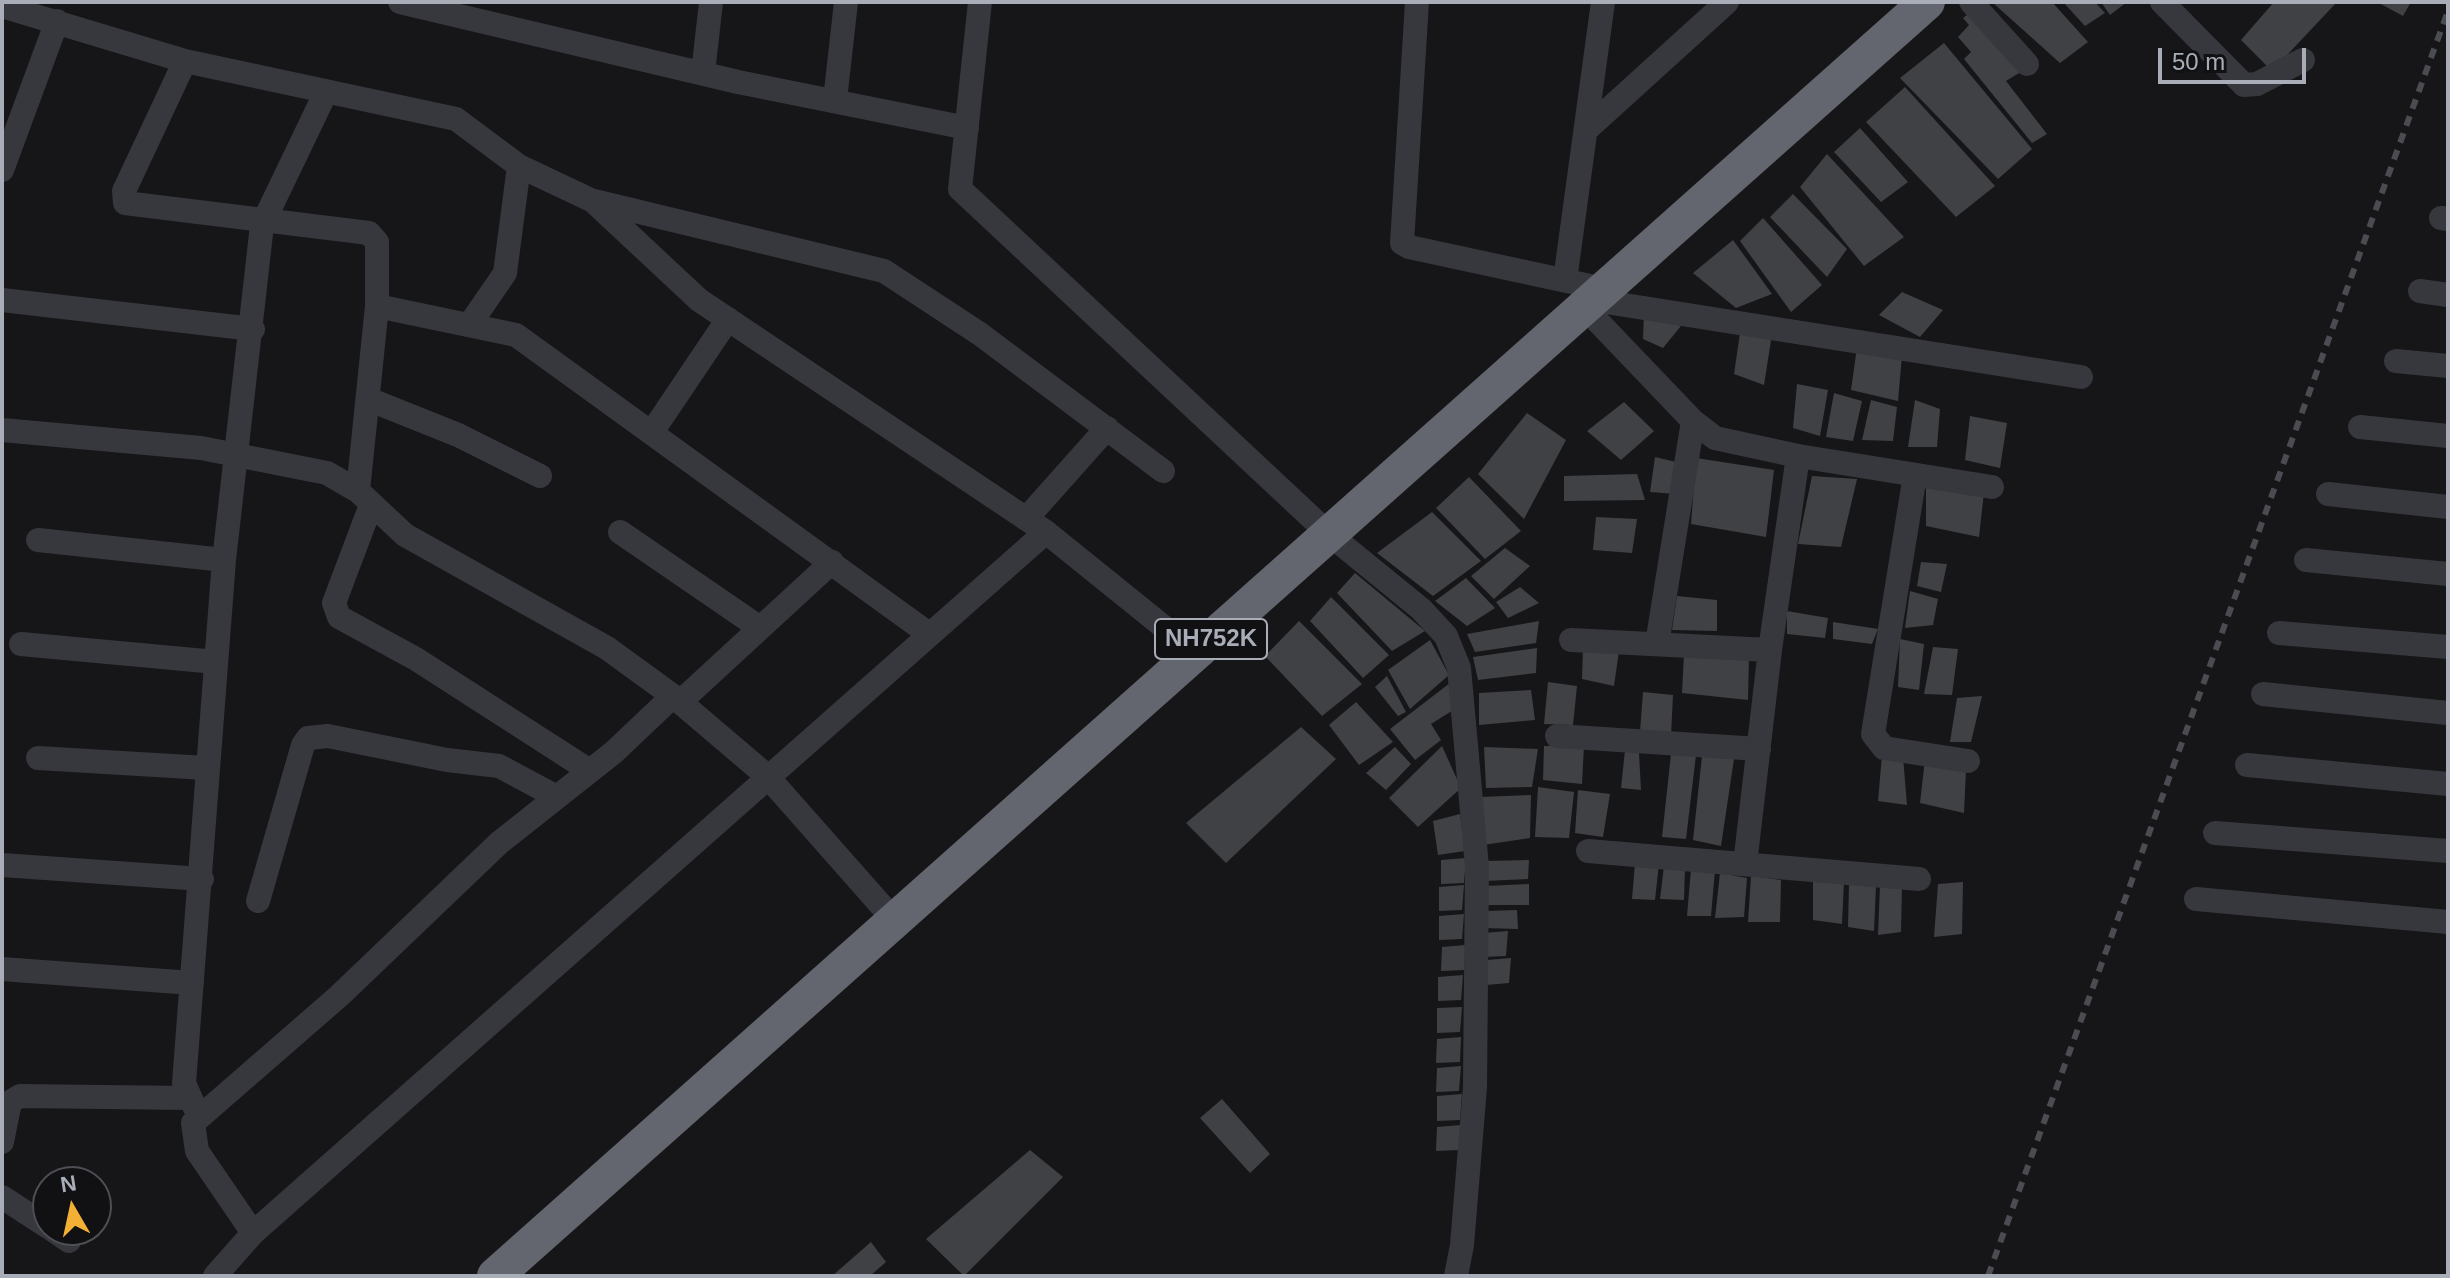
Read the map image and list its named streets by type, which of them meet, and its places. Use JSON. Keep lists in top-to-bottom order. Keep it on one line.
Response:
{"streets":{"highway":["NH752K"]},"scale_bar":"50 m","north":"top"}
